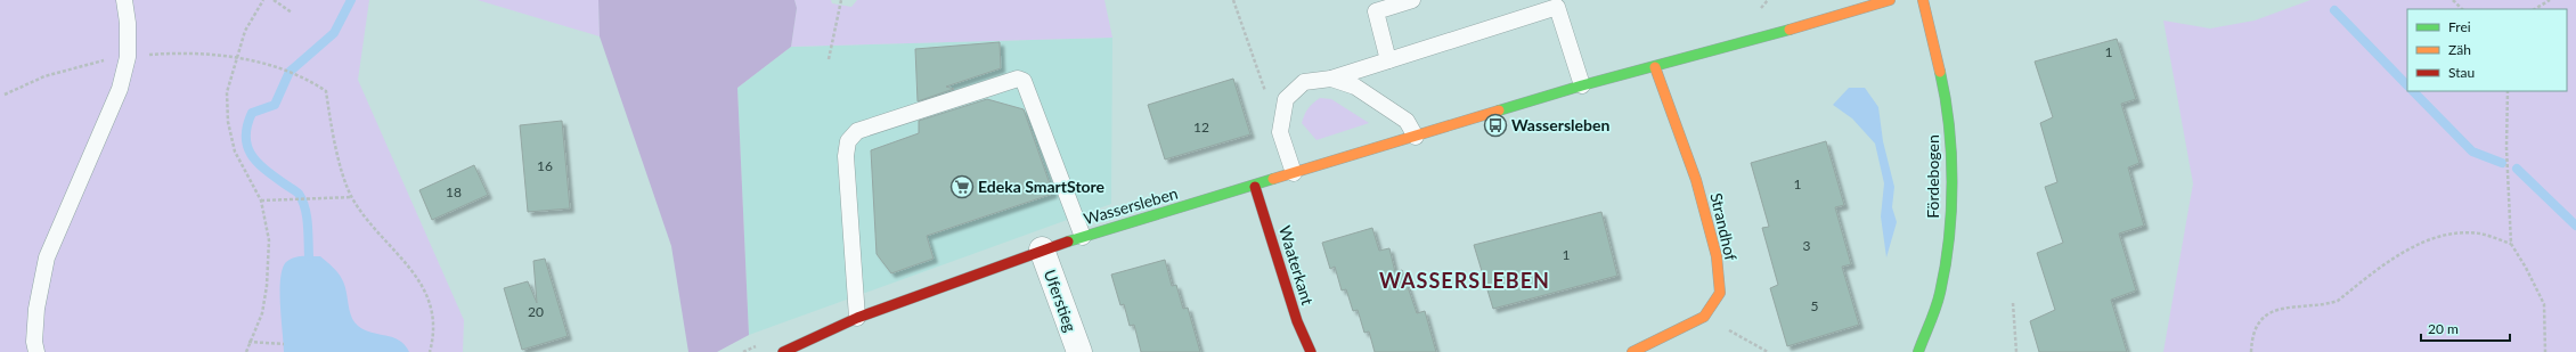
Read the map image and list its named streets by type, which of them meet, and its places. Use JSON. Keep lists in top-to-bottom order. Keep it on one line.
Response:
{"streets":{"street":["Fördebogen","Wassersleben","Strandhof","Waaterkant","Uferstieg"]},"crossings":[["Wassersleben","Strandhof"],["Wassersleben","Waaterkant"],["Wassersleben","Uferstieg"]],"districts":["WASSERSLEBEN"],"places":{"bus stop":["Wassersleben"],"supermarket":["Edeka SmartStore"]},"house_numbers":["1","12","16","1","18","3","1","5","20"],"legend":["Frei","Zäh","Stau"],"scale_bar":"20 m"}
